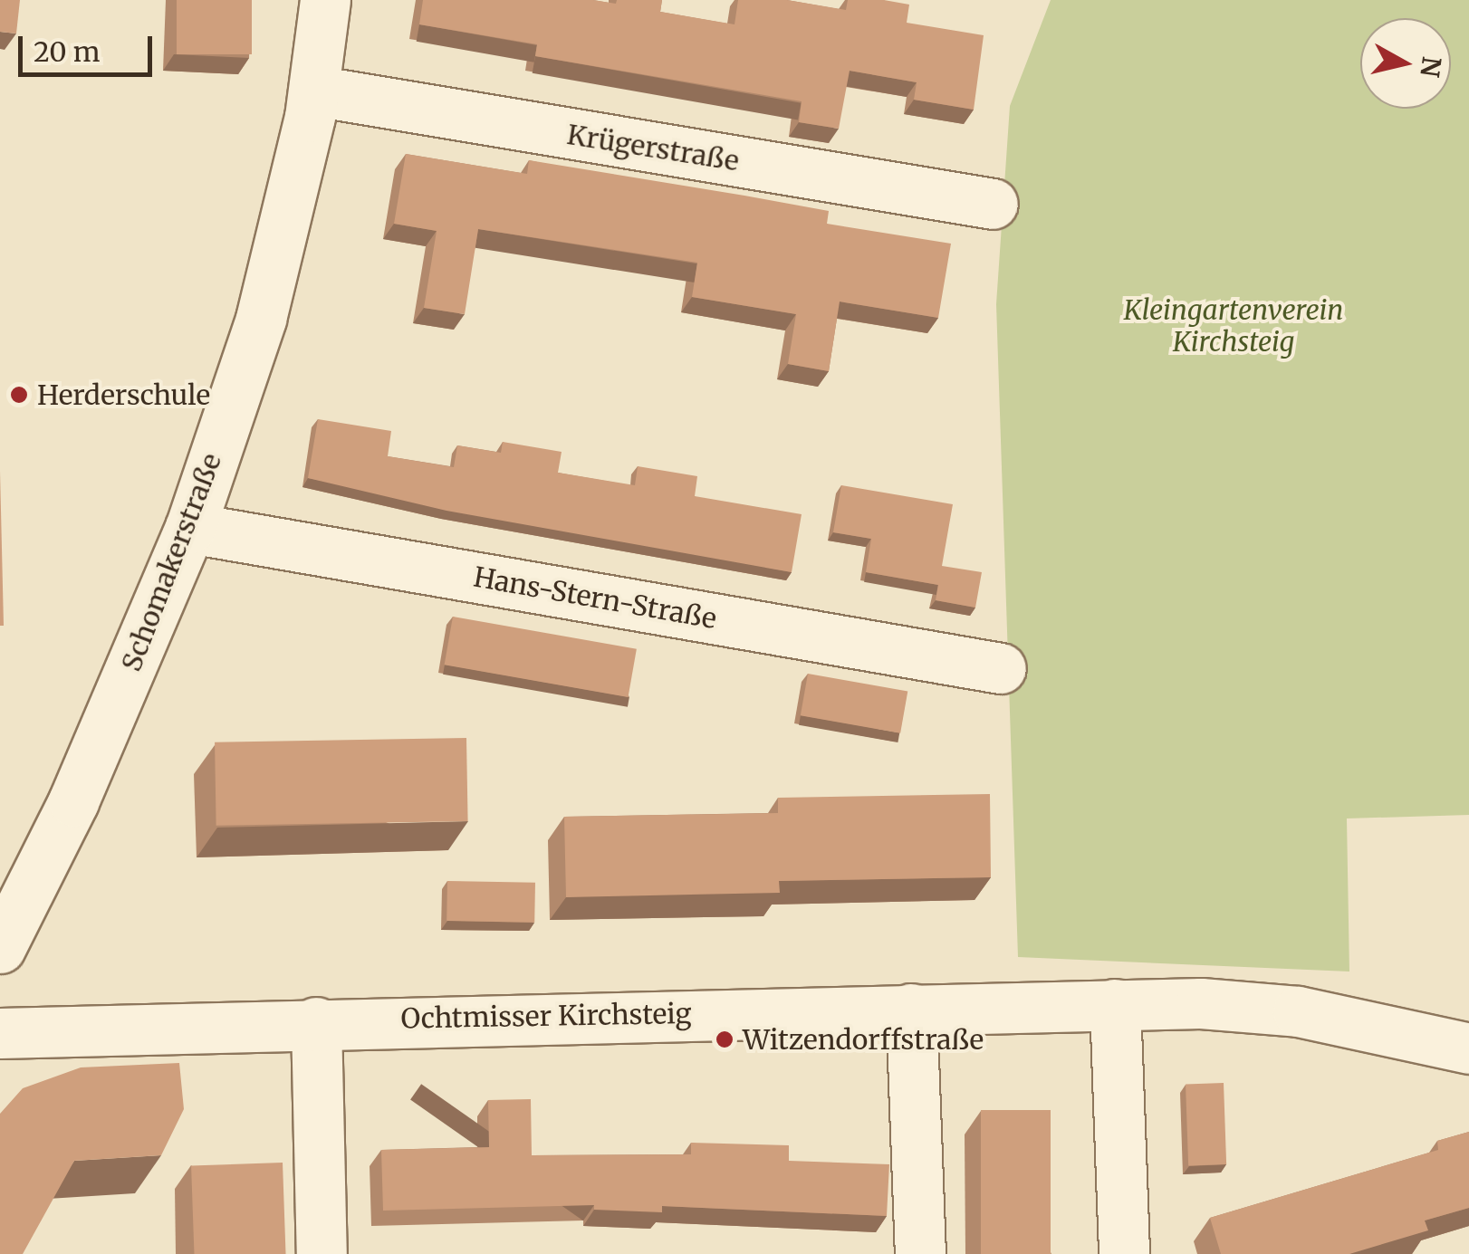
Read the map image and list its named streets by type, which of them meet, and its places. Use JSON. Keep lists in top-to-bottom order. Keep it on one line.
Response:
{"streets":{"street":["Krügerstraße","Schomakerstraße","Hans-Stern-Straße","Ochtmisser Kirchsteig"]},"crossings":[["Krügerstraße","Schomakerstraße"],["Schomakerstraße","Hans-Stern-Straße"]],"parks":["Kleingartenverein Kirchsteig"],"places":["Herderschule","Witzendorffstraße"],"scale_bar":"20 m","north":"right"}
